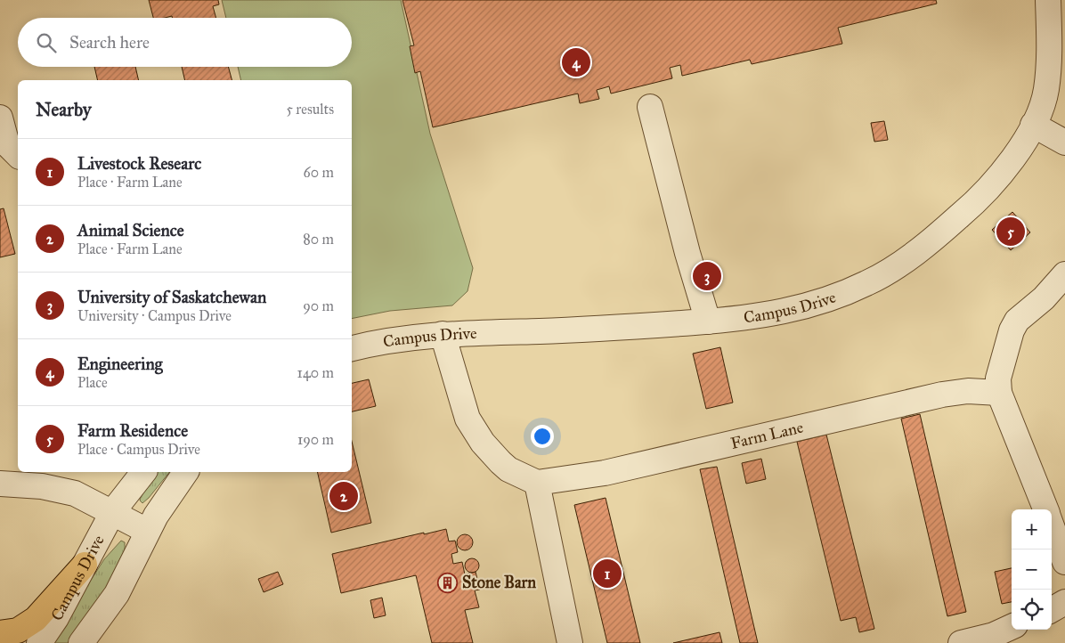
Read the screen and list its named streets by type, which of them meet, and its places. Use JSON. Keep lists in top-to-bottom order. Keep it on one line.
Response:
{"streets":{"street":["Campus Drive","Farm Lane"]},"places":{"building":["Stone Barn"]},"page":{"search":"Search here","pins":["4","5","3","2","1"],"heading":["Nearby","5 results"],"list":[{"mark":"1","name":"Livestock Researc","note":"Place · Farm Lane","value":"60 m"},{"mark":"2","name":"Animal Science","note":"Place · Farm Lane","value":"80 m"},{"mark":"3","name":"University of Saskatchewan","note":"University · Campus Drive","value":"90 m"},{"mark":"4","name":"Engineering","note":"Place","value":"140 m"},{"mark":"5","name":"Farm Residence","note":"Place · Campus Drive","value":"190 m"}],"map_buttons":["+","−"]}}
